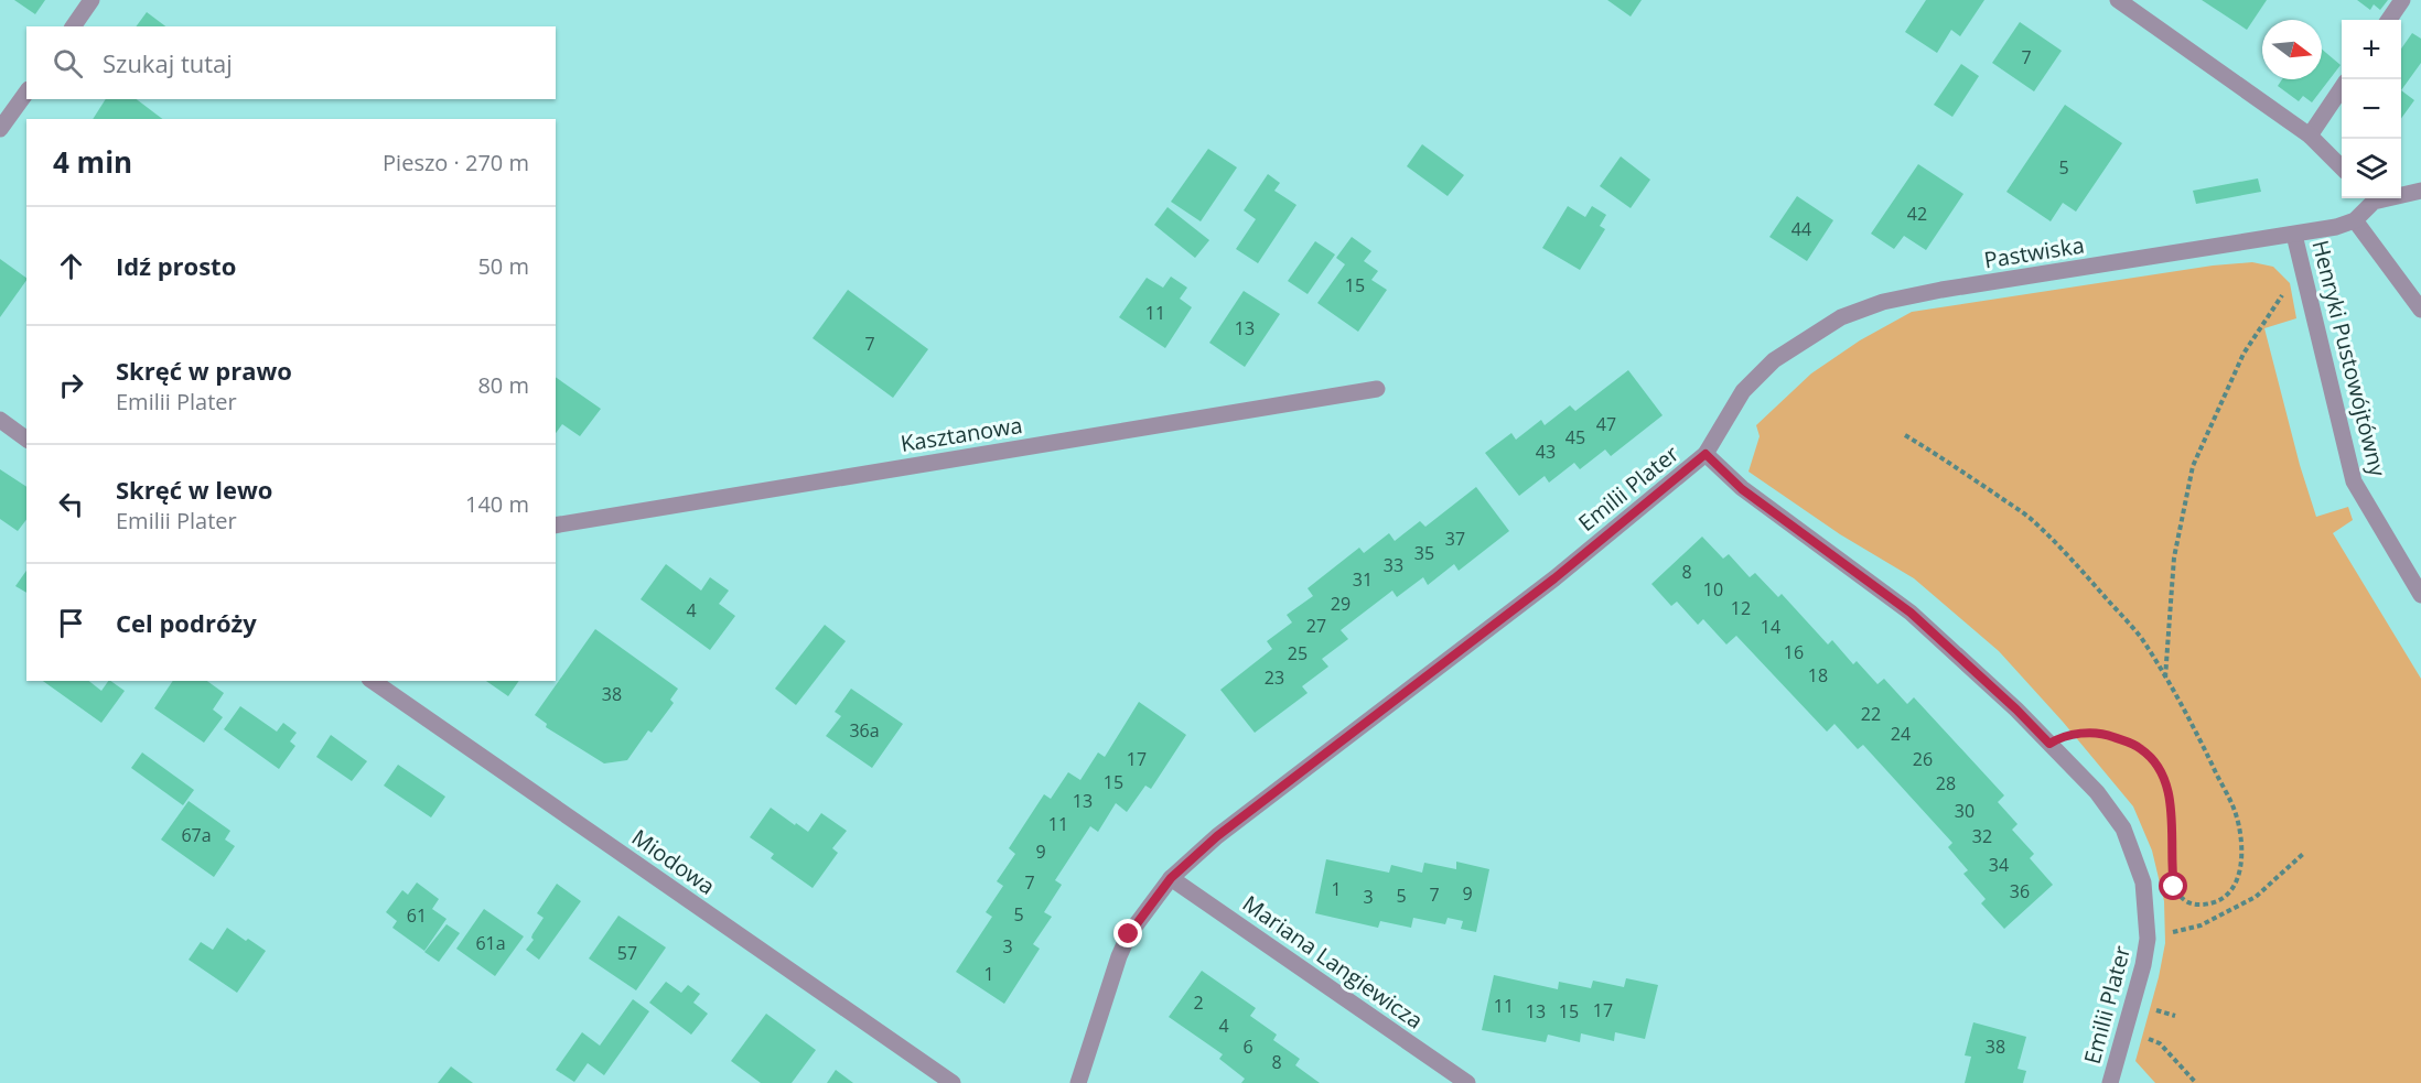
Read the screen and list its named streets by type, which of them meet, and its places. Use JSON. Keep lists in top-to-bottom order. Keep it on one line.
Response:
{"streets":{"street":["Pastwiska","Henryki Pustowójtówny","Kasztanowa","Emilii Plater","Miodowa","Mariana Langiewicza"]},"crossings":[["Pastwiska","Henryki Pustowójtówny"],["Pastwiska","Emilii Plater"],["Emilii Plater","Mariana Langiewicza"]],"house_numbers":["7","5","42","44","15","11","13","7","47","45","43","37","35","33","8","31","10","29","12","4","27","14","16","25","18","23","38","22","36a","24","17","26","15","28","13","30","11","67a","32","9","34","7","1","36","9","7","5","3","5","61","61a","3","57","1","2","11","17","13","15","4","6","38","8"],"north":"right","page":{"map_buttons":["+","−"],"search":"Szukaj tutaj","heading":["4 min","Pieszo · 270 m"],"list":[["Idź prosto","50 m"],["Skręć w prawo","Emilii Plater","80 m"],["Skręć w lewo","Emilii Plater","140 m"],"Cel podróży"]}}
